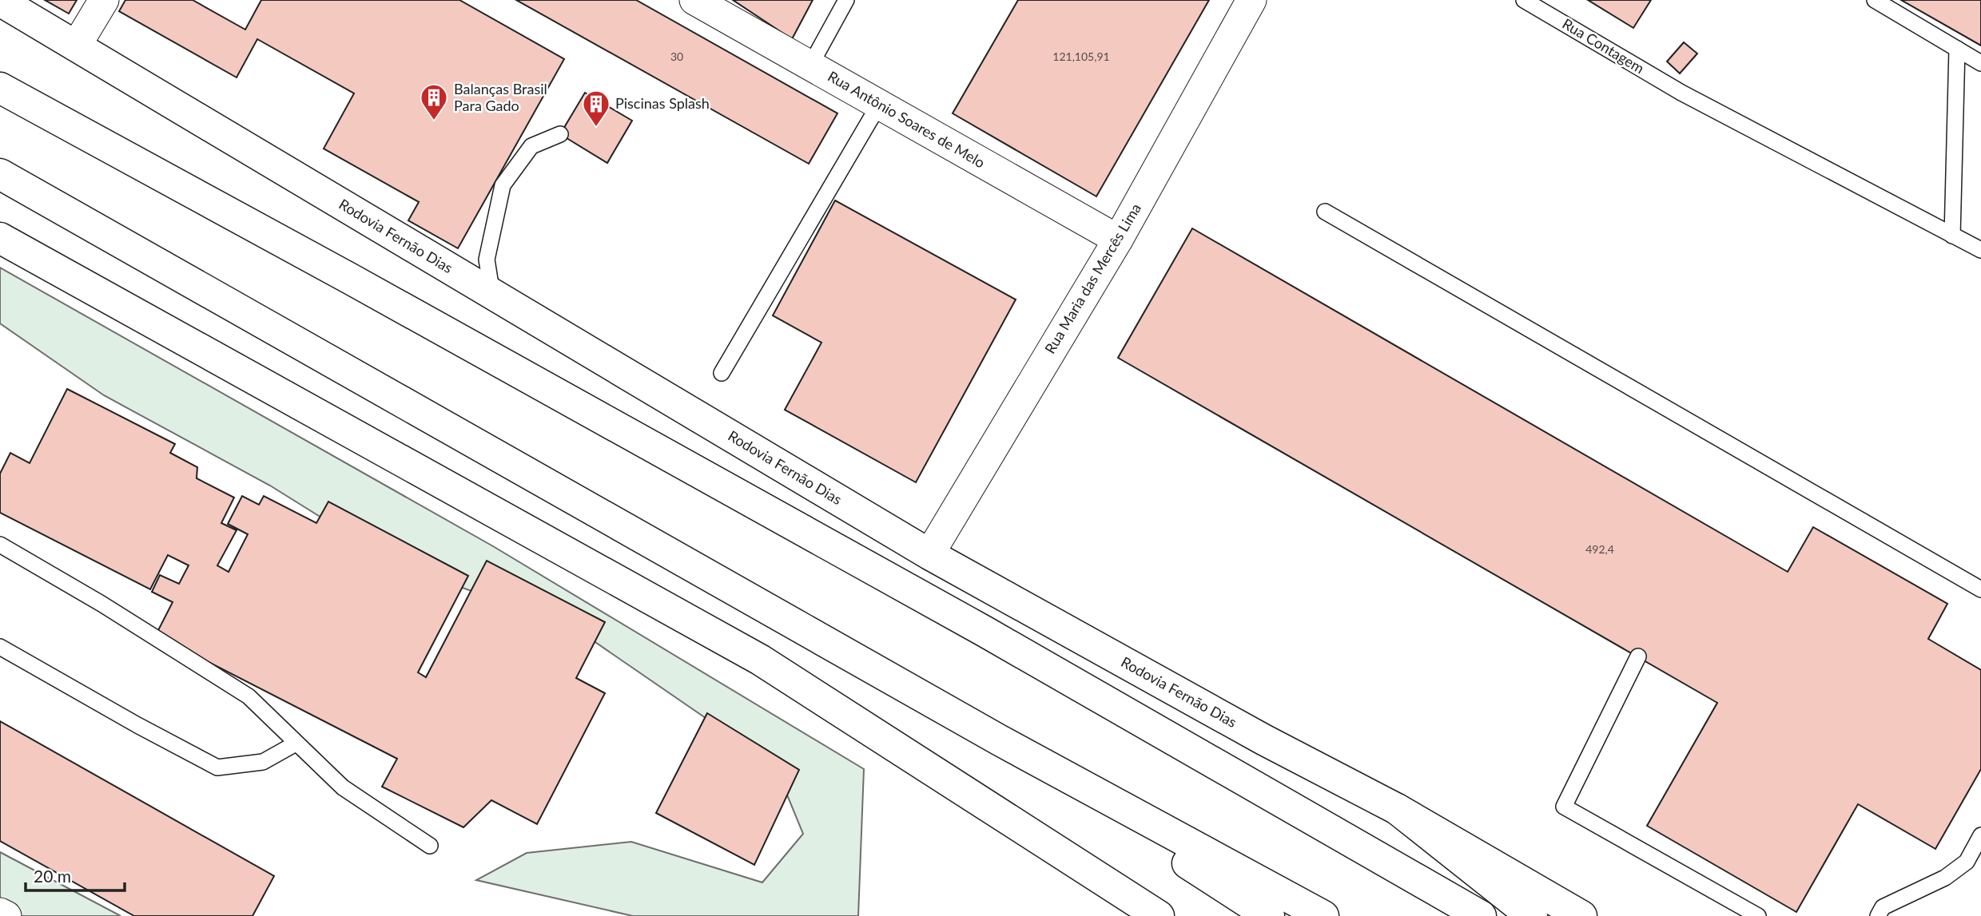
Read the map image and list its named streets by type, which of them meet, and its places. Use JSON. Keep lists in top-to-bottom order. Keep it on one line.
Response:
{"streets":{"main road":["Rodovia Fernão Dias"],"street":["Rua Antônio Soares de Melo","Rua Maria das Mercês Lima"],"lane":["Rua Contagem"]},"crossings":[["Rua Antônio Soares de Melo","Rua Maria das Mercês Lima"],["Rodovia Fernão Dias","Rua Maria das Mercês Lima"]],"places":{"building":["Balanças Brasil Para Gado","Piscinas Splash"]},"house_numbers":["30","121,105,91","492,4"],"scale_bar":"20 m"}
